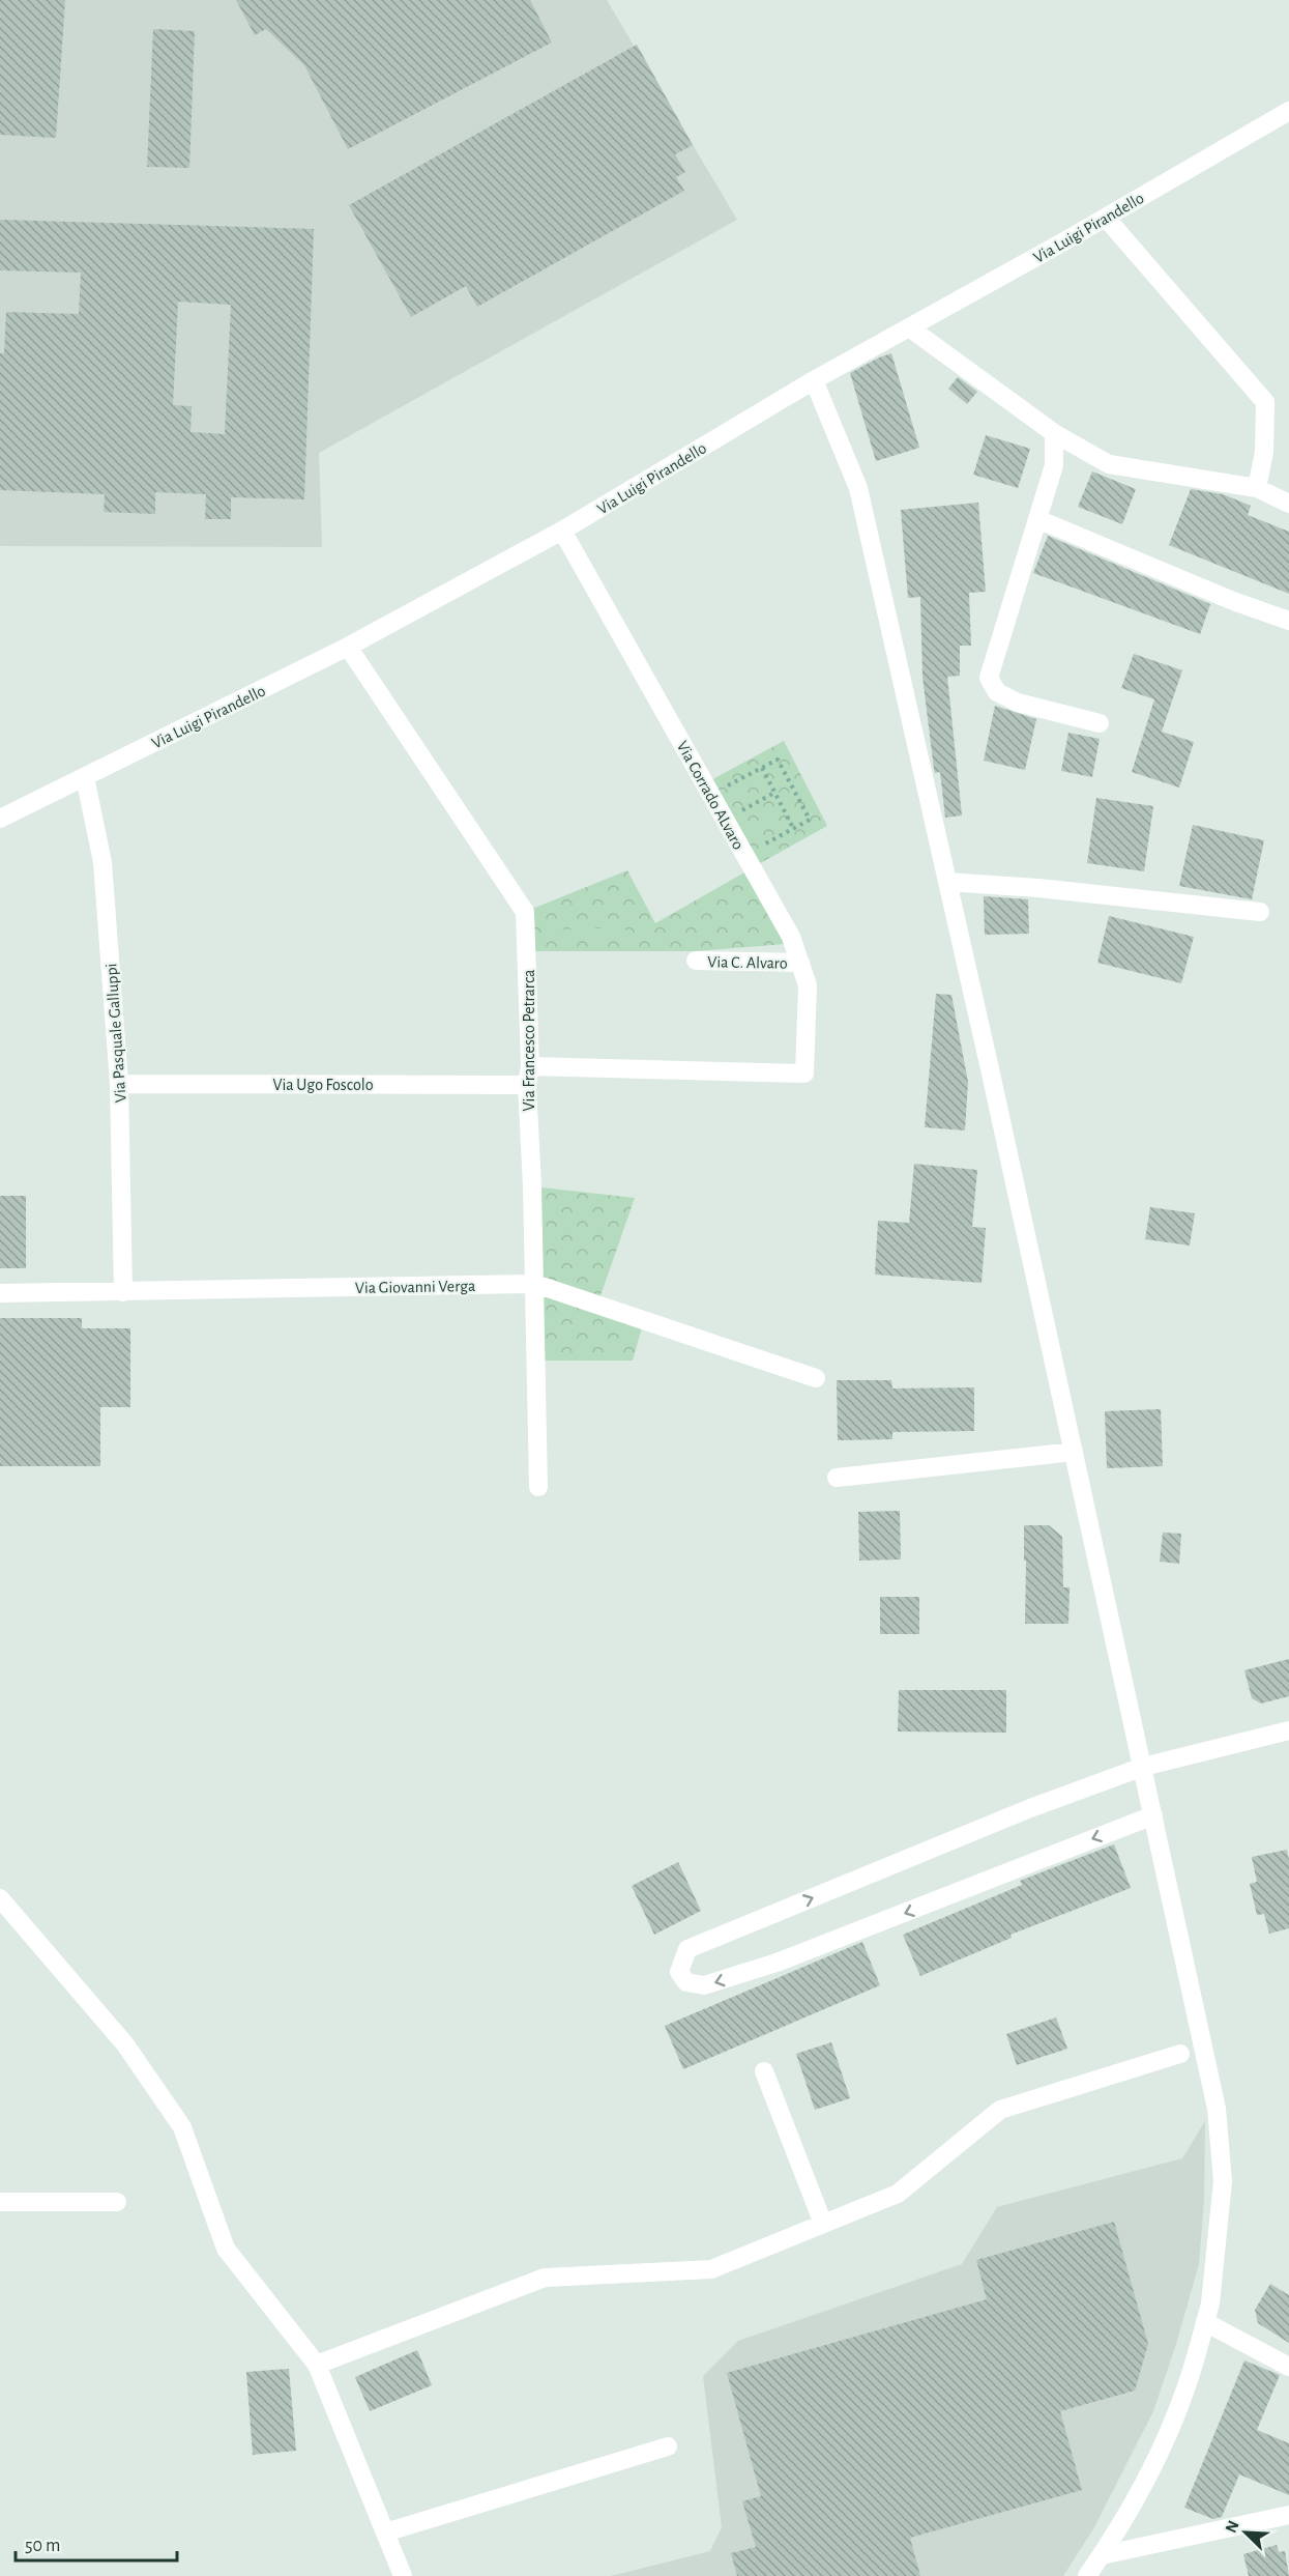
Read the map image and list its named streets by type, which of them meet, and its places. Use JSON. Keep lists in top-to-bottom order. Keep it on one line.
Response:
{"streets":{"street":["Via Luigi Pirandello","Via Corrado ALvaro","Via C. Alvaro","Via Pasquale Galluppi","Via Francesco Petrarca","Via Ugo Foscolo","Via Giovanni Verga"]},"crossings":[["Via Luigi Pirandello","Via Corrado ALvaro"],["Via Luigi Pirandello","Via Pasquale Galluppi"],["Via Luigi Pirandello","Via Francesco Petrarca"],["Via Corrado ALvaro","Via C. Alvaro"],["Via Corrado ALvaro","Via Ugo Foscolo"],["Via Pasquale Galluppi","Via Ugo Foscolo"],["Via Pasquale Galluppi","Via Giovanni Verga"],["Via Francesco Petrarca","Via Ugo Foscolo"],["Via Francesco Petrarca","Via Giovanni Verga"]],"scale_bar":"50 m","north":"top left"}
